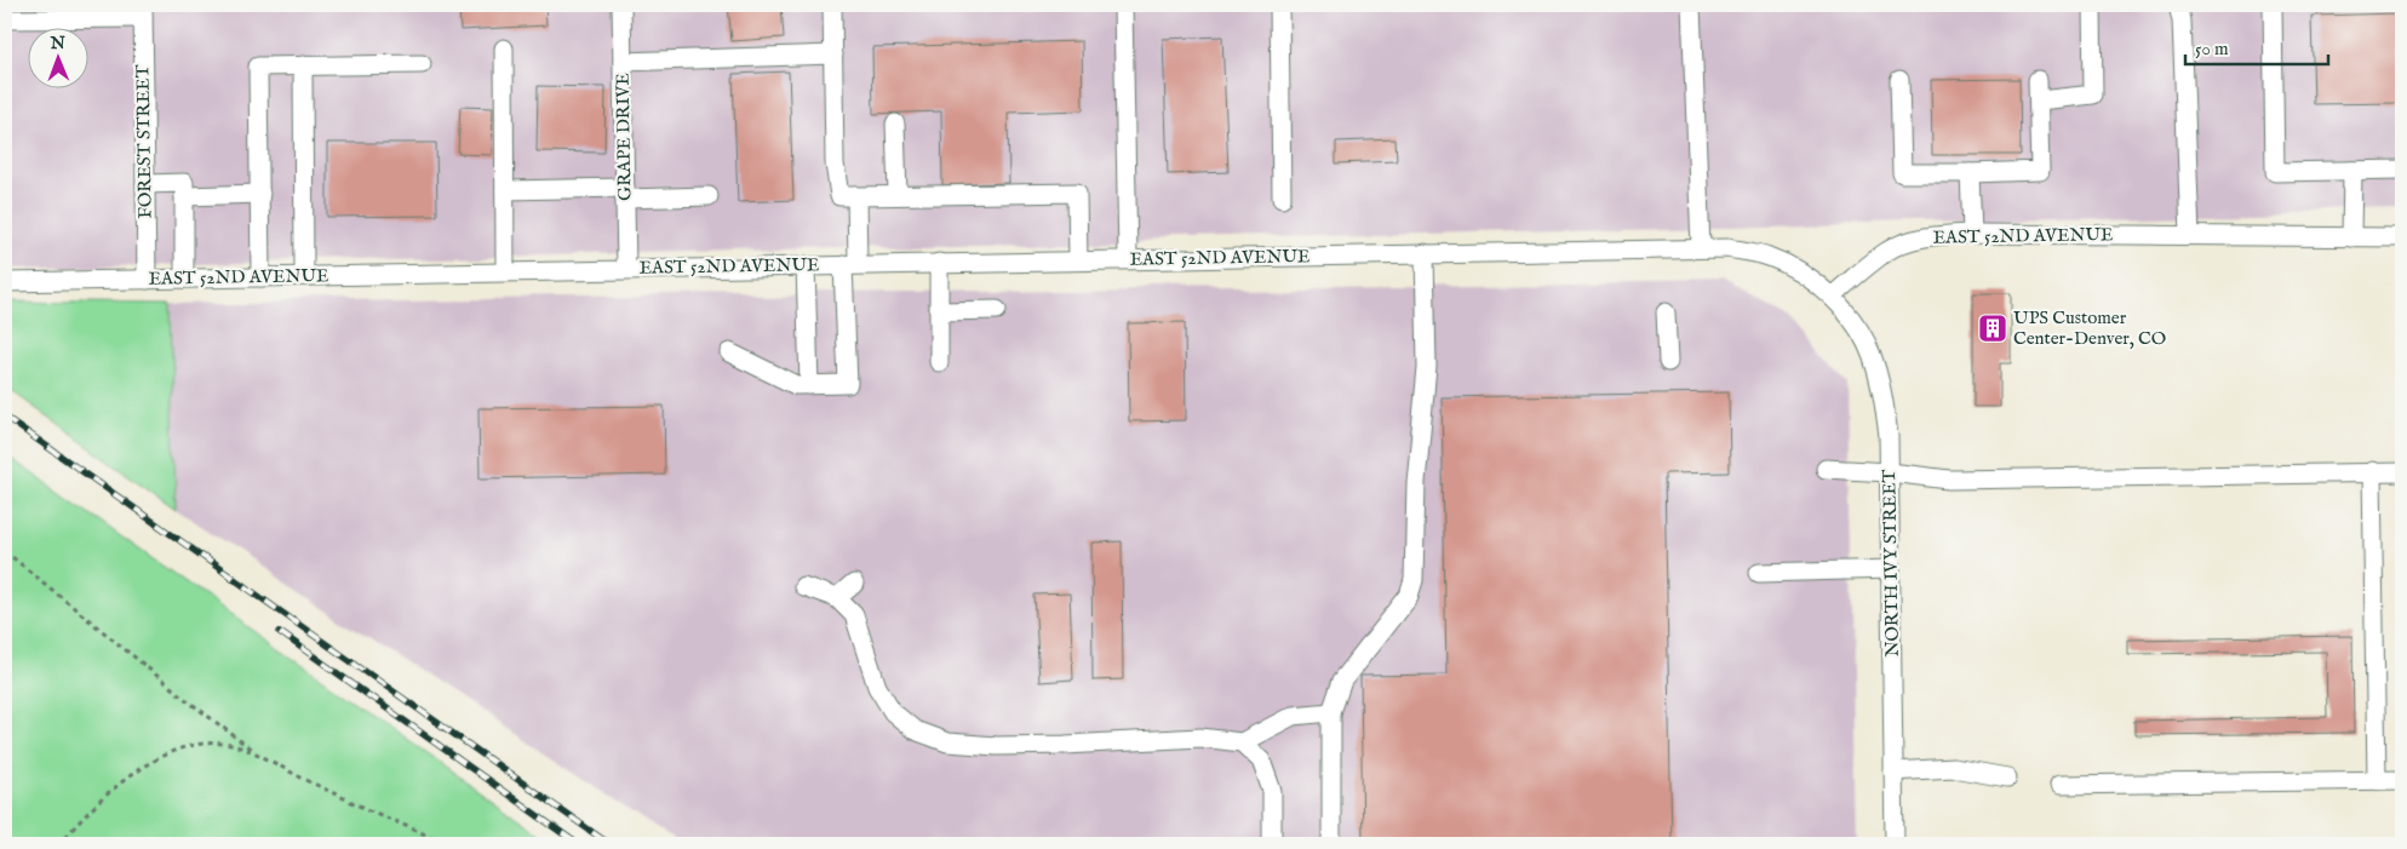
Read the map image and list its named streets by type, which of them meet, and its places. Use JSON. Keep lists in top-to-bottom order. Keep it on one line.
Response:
{"streets":{"street":["GRAPE DRIVE","FOREST STREET","EAST 52ND AVENUE","NORTH IVY STREET"]},"crossings":[["GRAPE DRIVE","EAST 52ND AVENUE"],["FOREST STREET","EAST 52ND AVENUE"],["EAST 52ND AVENUE","NORTH IVY STREET"]],"places":{"building":["UPS Customer Center-Denver, CO"]},"scale_bar":"50 m","north":"top"}
